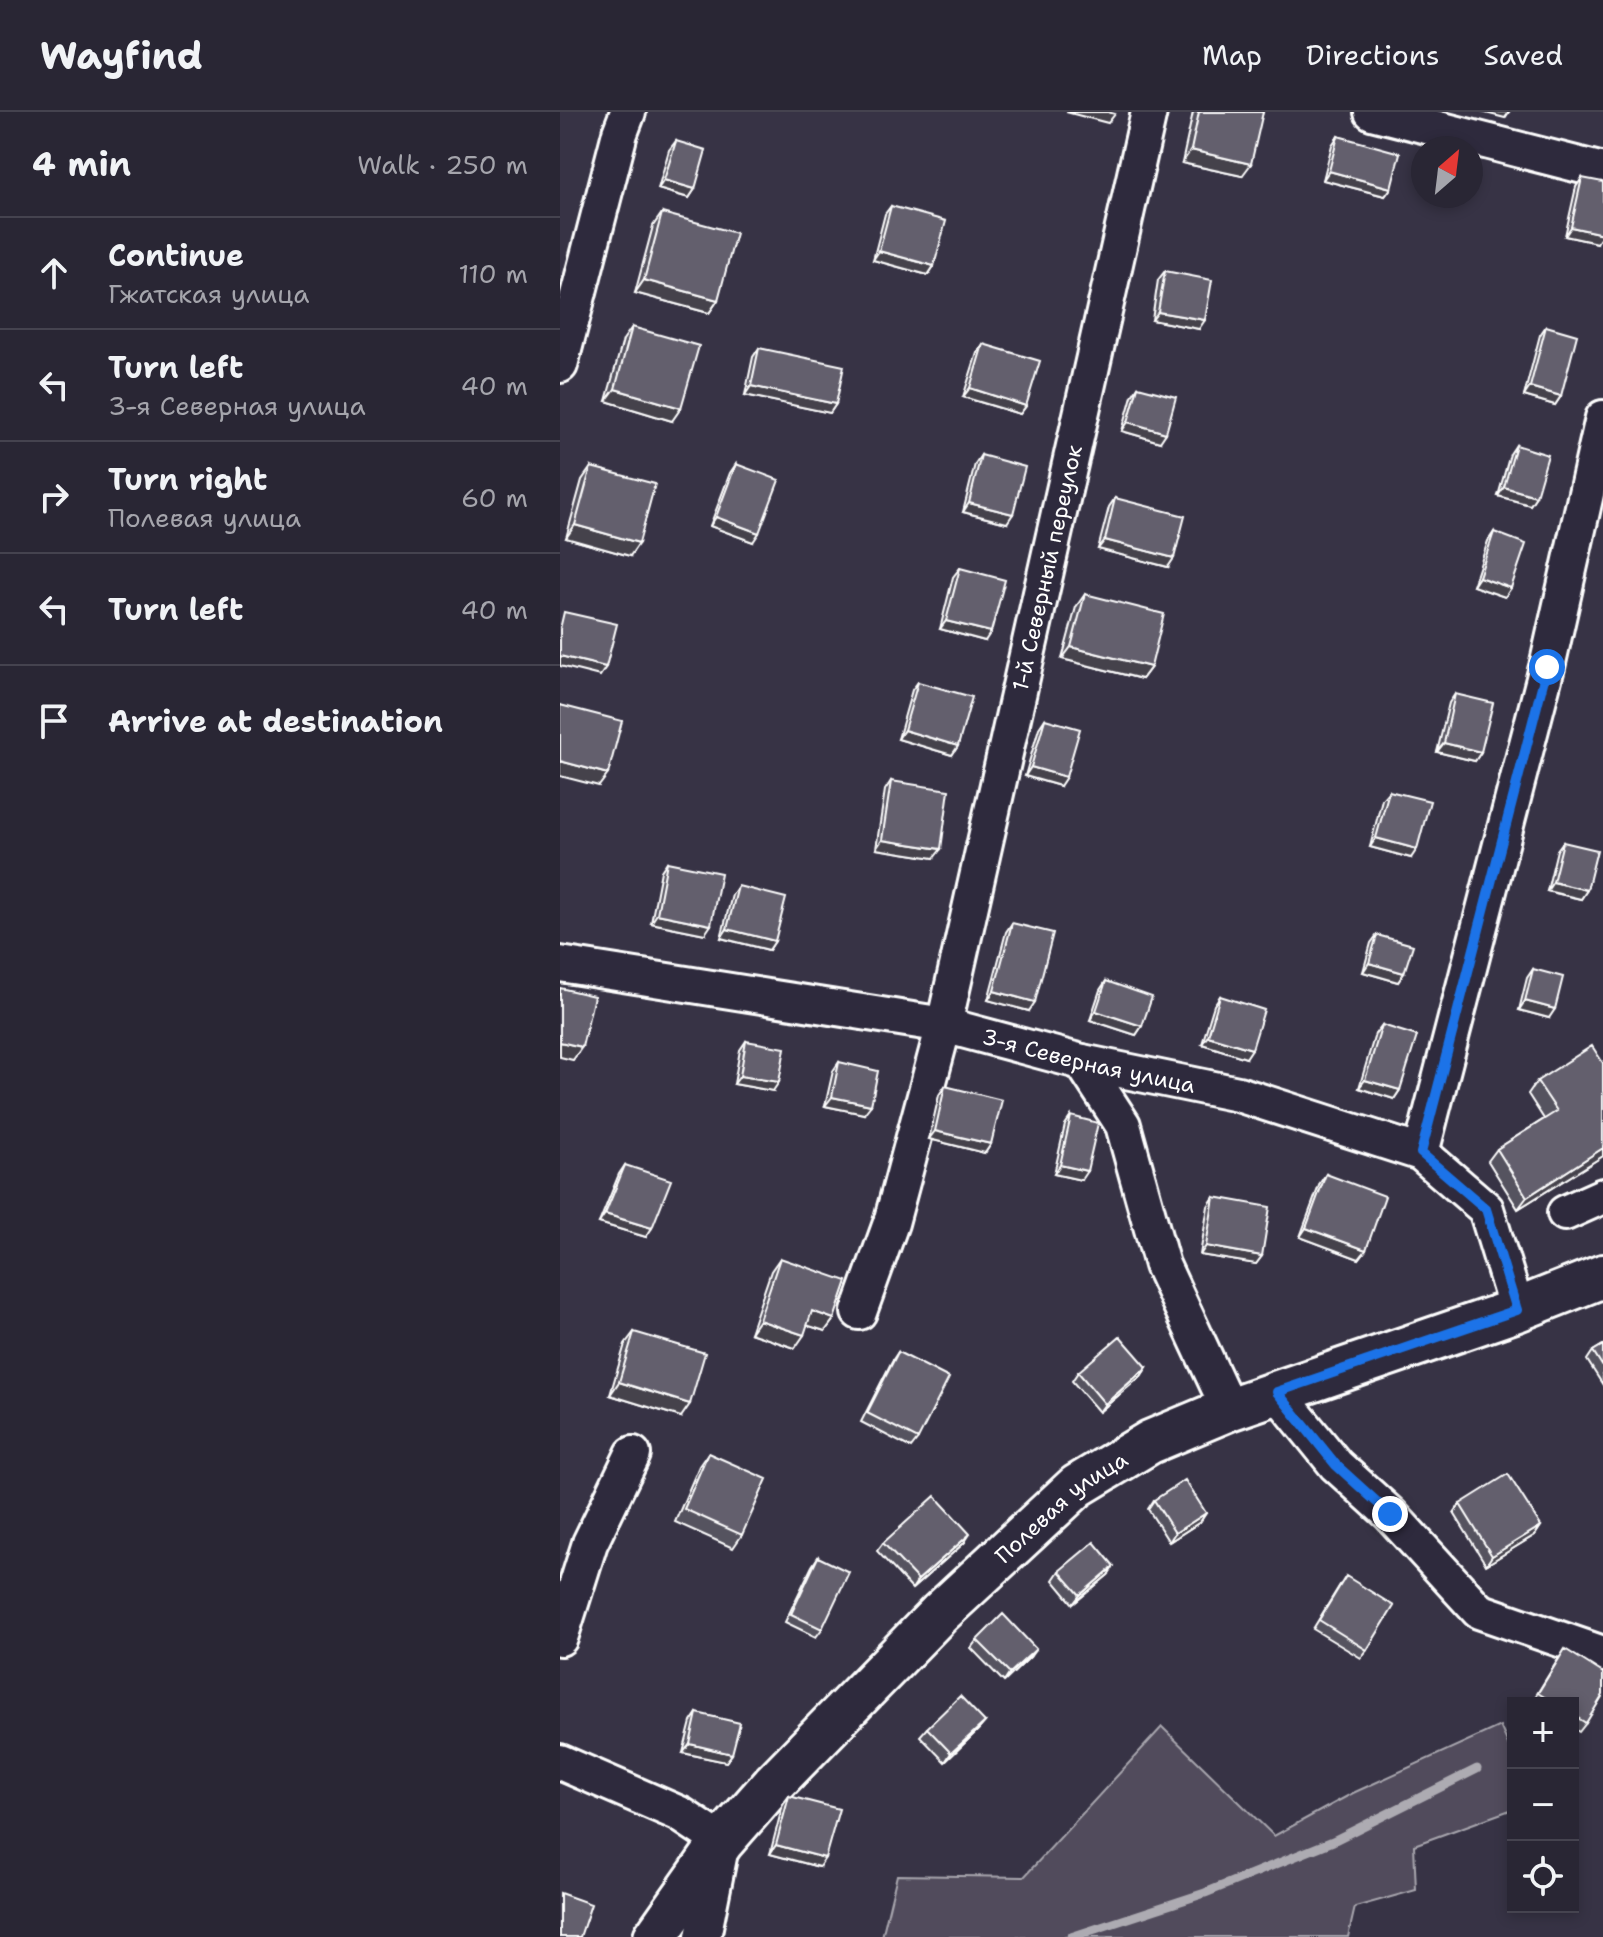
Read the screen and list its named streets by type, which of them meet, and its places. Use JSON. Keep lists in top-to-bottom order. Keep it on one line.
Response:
{"streets":{"main road":["Полевая улица"],"street":["1-й Северный переулок","3-я Северная улица"]},"crossings":[["1-й Северный переулок","3-я Северная улица"],["3-я Северная улица","Полевая улица"]],"north":"top right","page":{"header":"Wayfind","nav":["Map","Directions","Saved"],"heading":["4 min","Walk · 250 m"],"list":[["Continue","Гжатская улица","110 m"],["Turn left","3-я Северная улица","40 m"],["Turn right","Полевая улица","60 m"],["Turn left","40 m"],"Arrive at destination"],"map_buttons":["+","−"]}}
